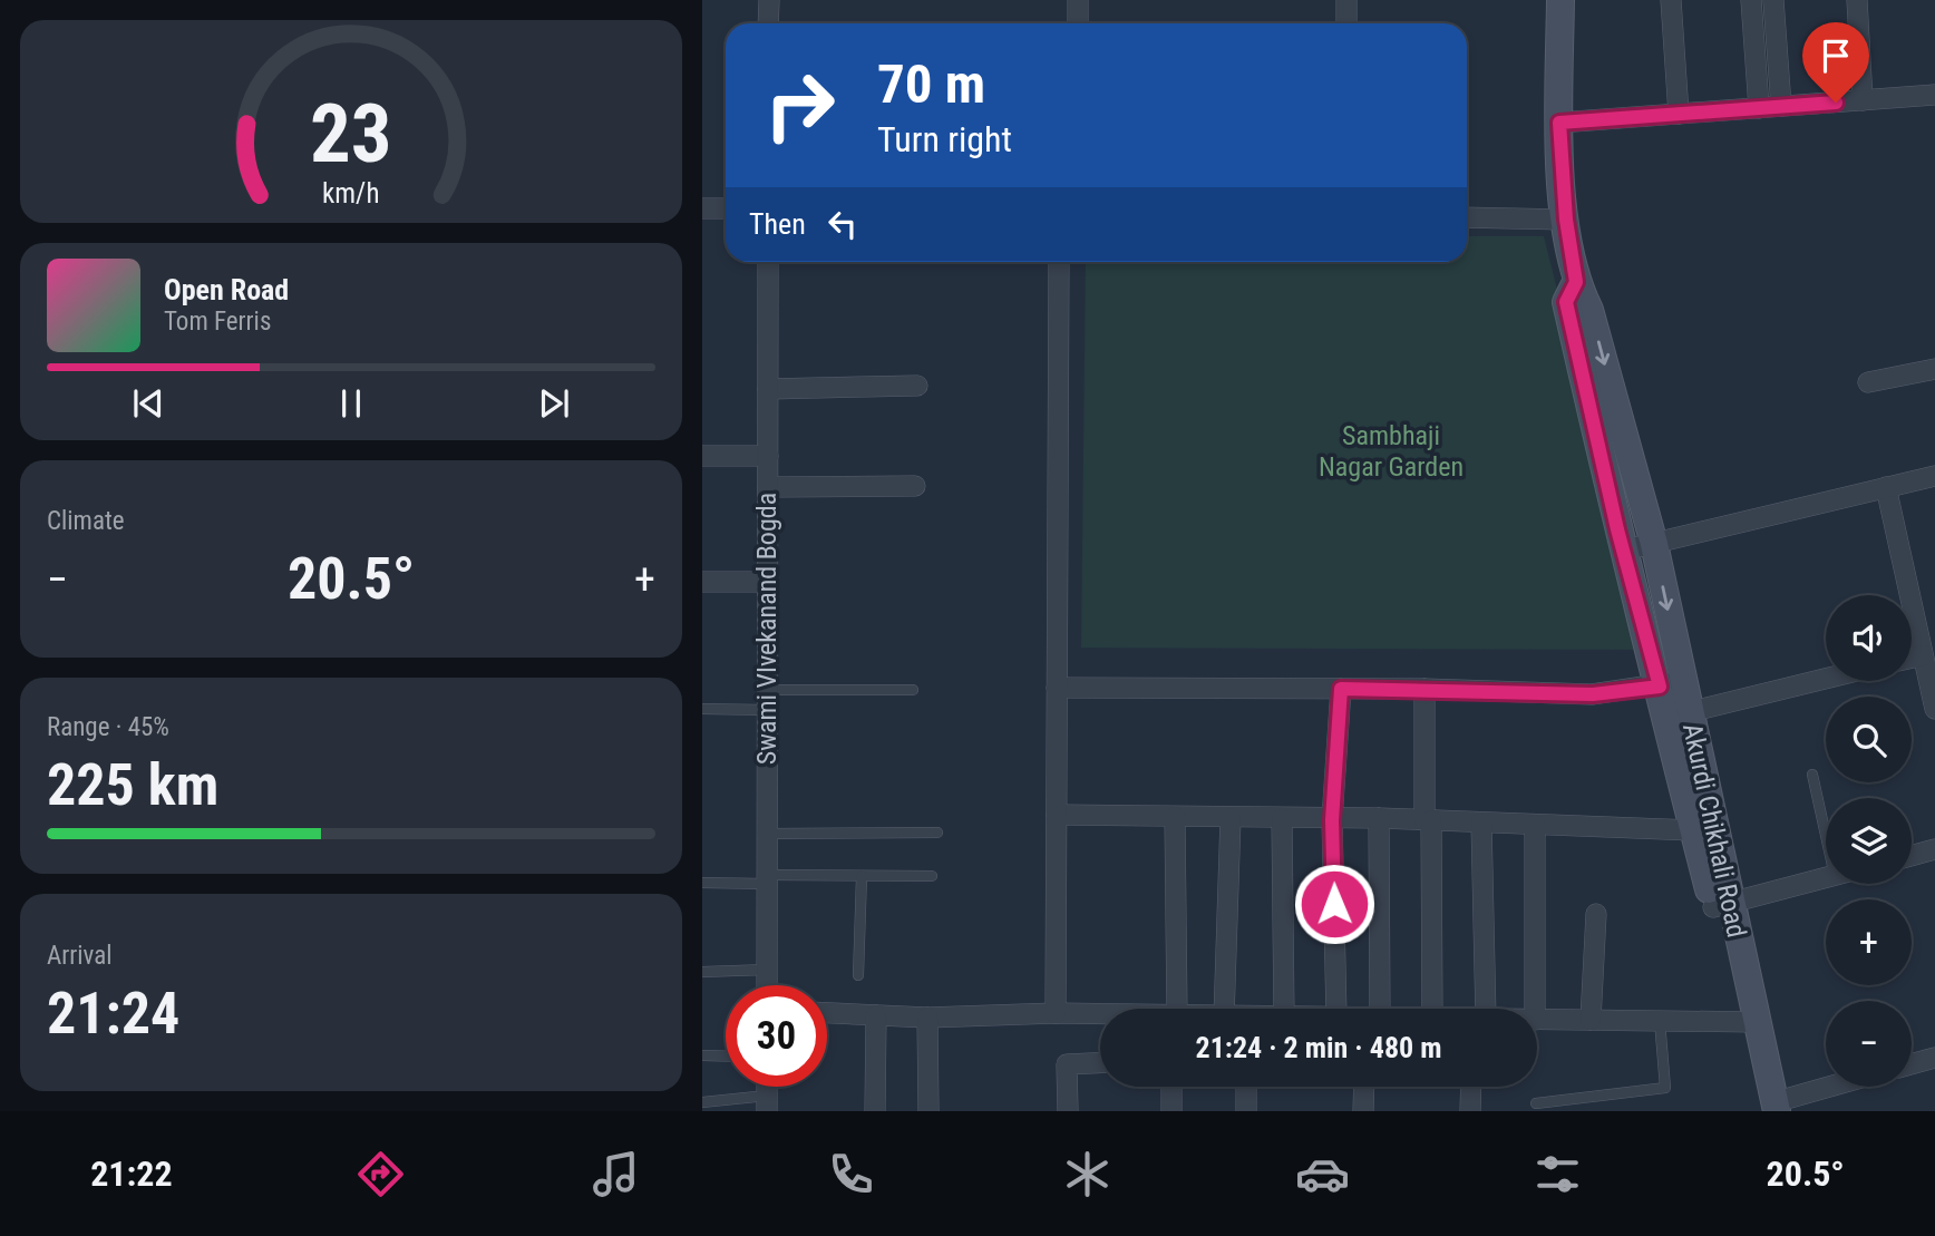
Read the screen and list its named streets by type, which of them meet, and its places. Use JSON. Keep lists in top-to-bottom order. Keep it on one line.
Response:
{"streets":{"main road":["Akurdi Chikhali Road"],"street":["Swami VIvekanand Bogda"]},"parks":["Sambhaji Nagar Garden"],"page":{"turn":["70 m","Turn right"],"then":"Then","song":["Open Road","Tom Ferris"],"tile":["Climate",["Range · 45%","225 km"],["Arrival","21:24"]],"heat":["−","20.5°","+"],"map_buttons":["+","−"],"limit":"30","trip":"21:24 · 2 min · 480 m","tabs":["21:22","20.5°"],"gauge":["23","km/h"]}}
